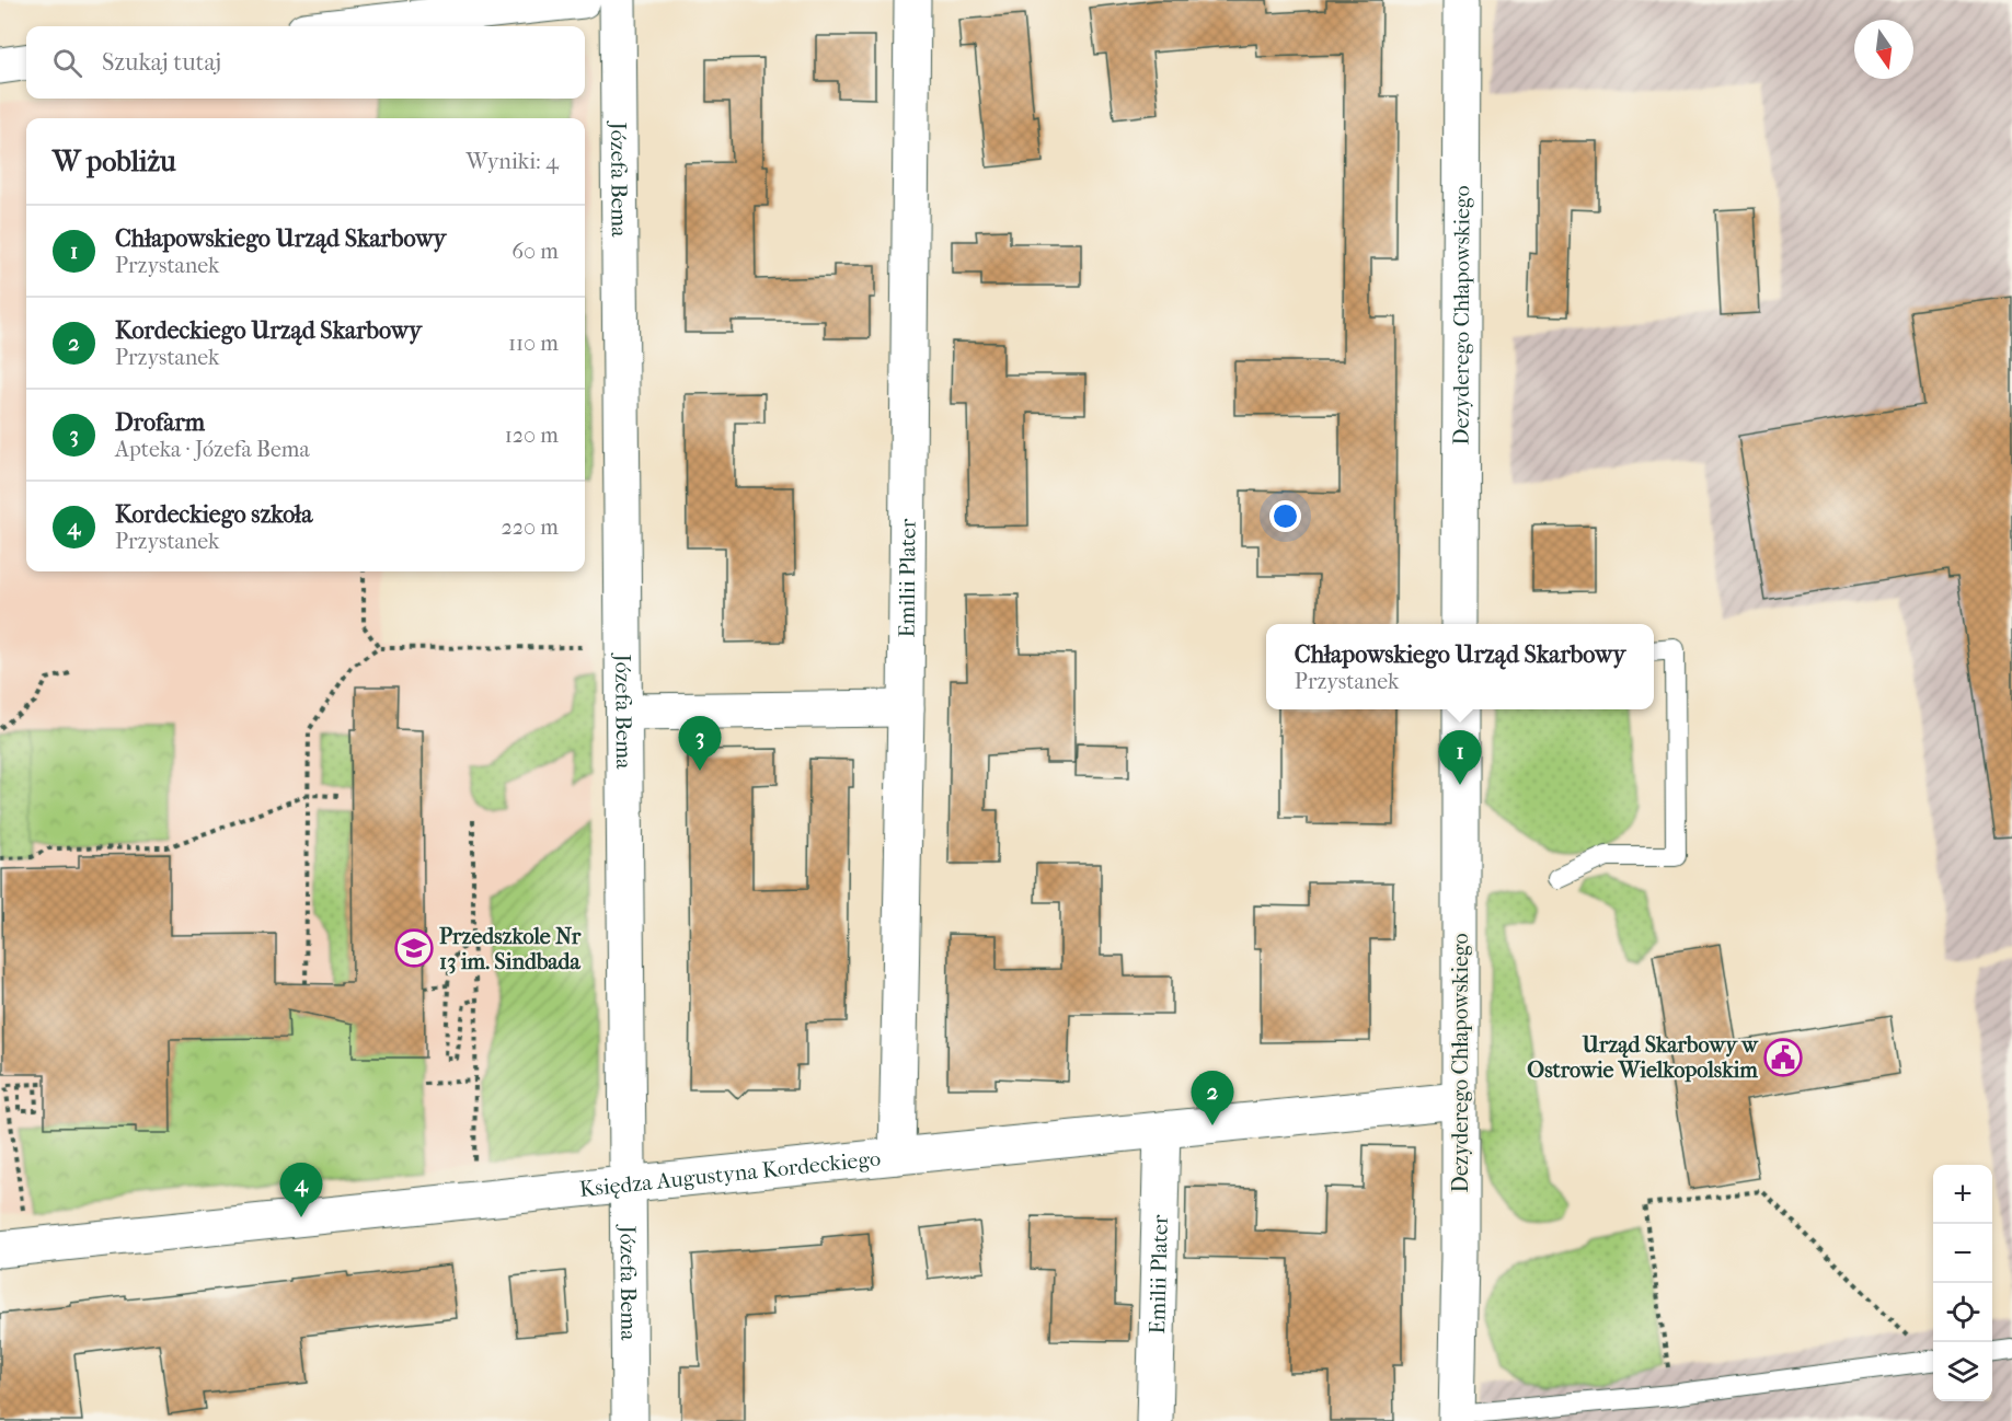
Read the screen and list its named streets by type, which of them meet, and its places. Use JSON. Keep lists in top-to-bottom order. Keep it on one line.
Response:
{"streets":{"street":["Józefa Bema","Dezyderego Chłapowskiego","Emilii Plater","Księdza Augustyna Kordeckiego"]},"crossings":[["Józefa Bema","Księdza Augustyna Kordeckiego"],["Dezyderego Chłapowskiego","Księdza Augustyna Kordeckiego"],["Emilii Plater","Księdza Augustyna Kordeckiego"]],"places":{"school or university":["Przedszkole Nr 13 im. Sindbada"],"public building":["Urząd Skarbowy w Ostrowie Wielkopolskim"]},"north":"bottom","page":{"search":"Szukaj tutaj","heading":["W pobliżu","Wyniki: 4"],"list":[{"mark":"1","name":"Chłapowskiego Urząd Skarbowy","note":"Przystanek","value":"60 m"},{"mark":"2","name":"Kordeckiego Urząd Skarbowy","note":"Przystanek","value":"110 m"},{"mark":"3","name":"Drofarm","note":"Apteka · Józefa Bema","value":"120 m"},{"mark":"4","name":"Kordeckiego szkoła","note":"Przystanek","value":"220 m"}],"popup":["Chłapowskiego Urząd Skarbowy","Przystanek"],"pins":["3","1","2","4"],"map_buttons":["+","−"]}}
